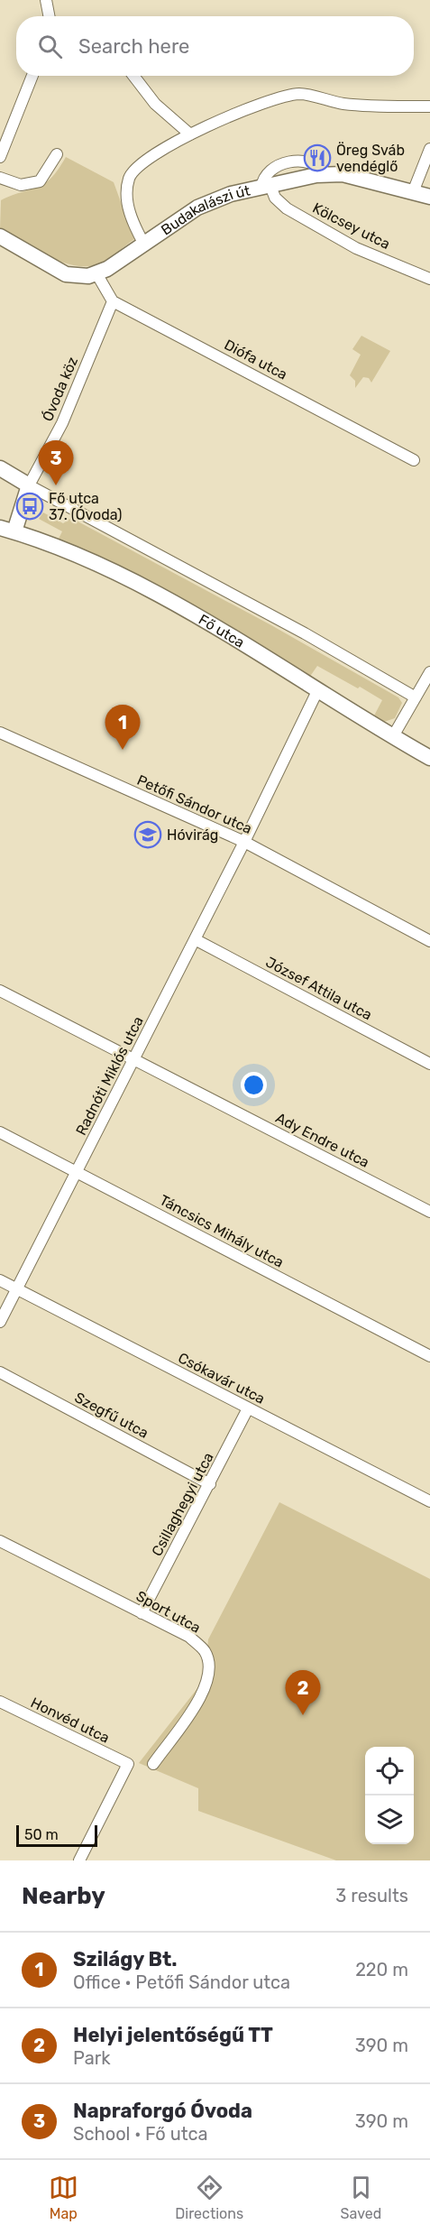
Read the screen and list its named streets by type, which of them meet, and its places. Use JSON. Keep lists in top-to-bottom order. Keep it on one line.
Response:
{"streets":{"street":["Budakalászi út","Kölcsey utca","Diófa utca","Óvoda köz","Fő utca","Petőfi Sándor utca","József Attila utca","Radnóti Miklós utca","Ady Endre utca","Táncsics Mihály utca","Csókavár utca","Szegfű utca","Csillaghegyi utca","Sport utca","Honvéd utca"]},"crossings":[["Budakalászi út","Kölcsey utca"],["Diófa utca","Óvoda köz"],["Fő utca","Radnóti Miklós utca"],["Petőfi Sándor utca","Radnóti Miklós utca"],["József Attila utca","Radnóti Miklós utca"],["Radnóti Miklós utca","Ady Endre utca"],["Radnóti Miklós utca","Táncsics Mihály utca"],["Radnóti Miklós utca","Csókavár utca"],["Csókavár utca","Csillaghegyi utca"],["Szegfű utca","Csillaghegyi utca"],["Csillaghegyi utca","Sport utca"]],"places":{"restaurant":["Öreg Sváb vendéglő"],"bus stop":["Fő utca 37. (Óvoda)"],"school or university":["Hóvirág"]},"scale_bar":"50 m","page":{"search":"Search here","pins":["3","1","2"],"scale":"50 m","heading":["Nearby","3 results"],"list":[{"mark":"1","name":"Szilágy Bt.","note":"Office · Petőfi Sándor utca","value":"220 m"},{"mark":"2","name":"Helyi jelentőségű TT","note":"Park","value":"390 m"},{"mark":"3","name":"Napraforgó Óvoda","note":"School · Fő utca","value":"390 m"}],"nav":["Map","Directions","Saved"]}}
